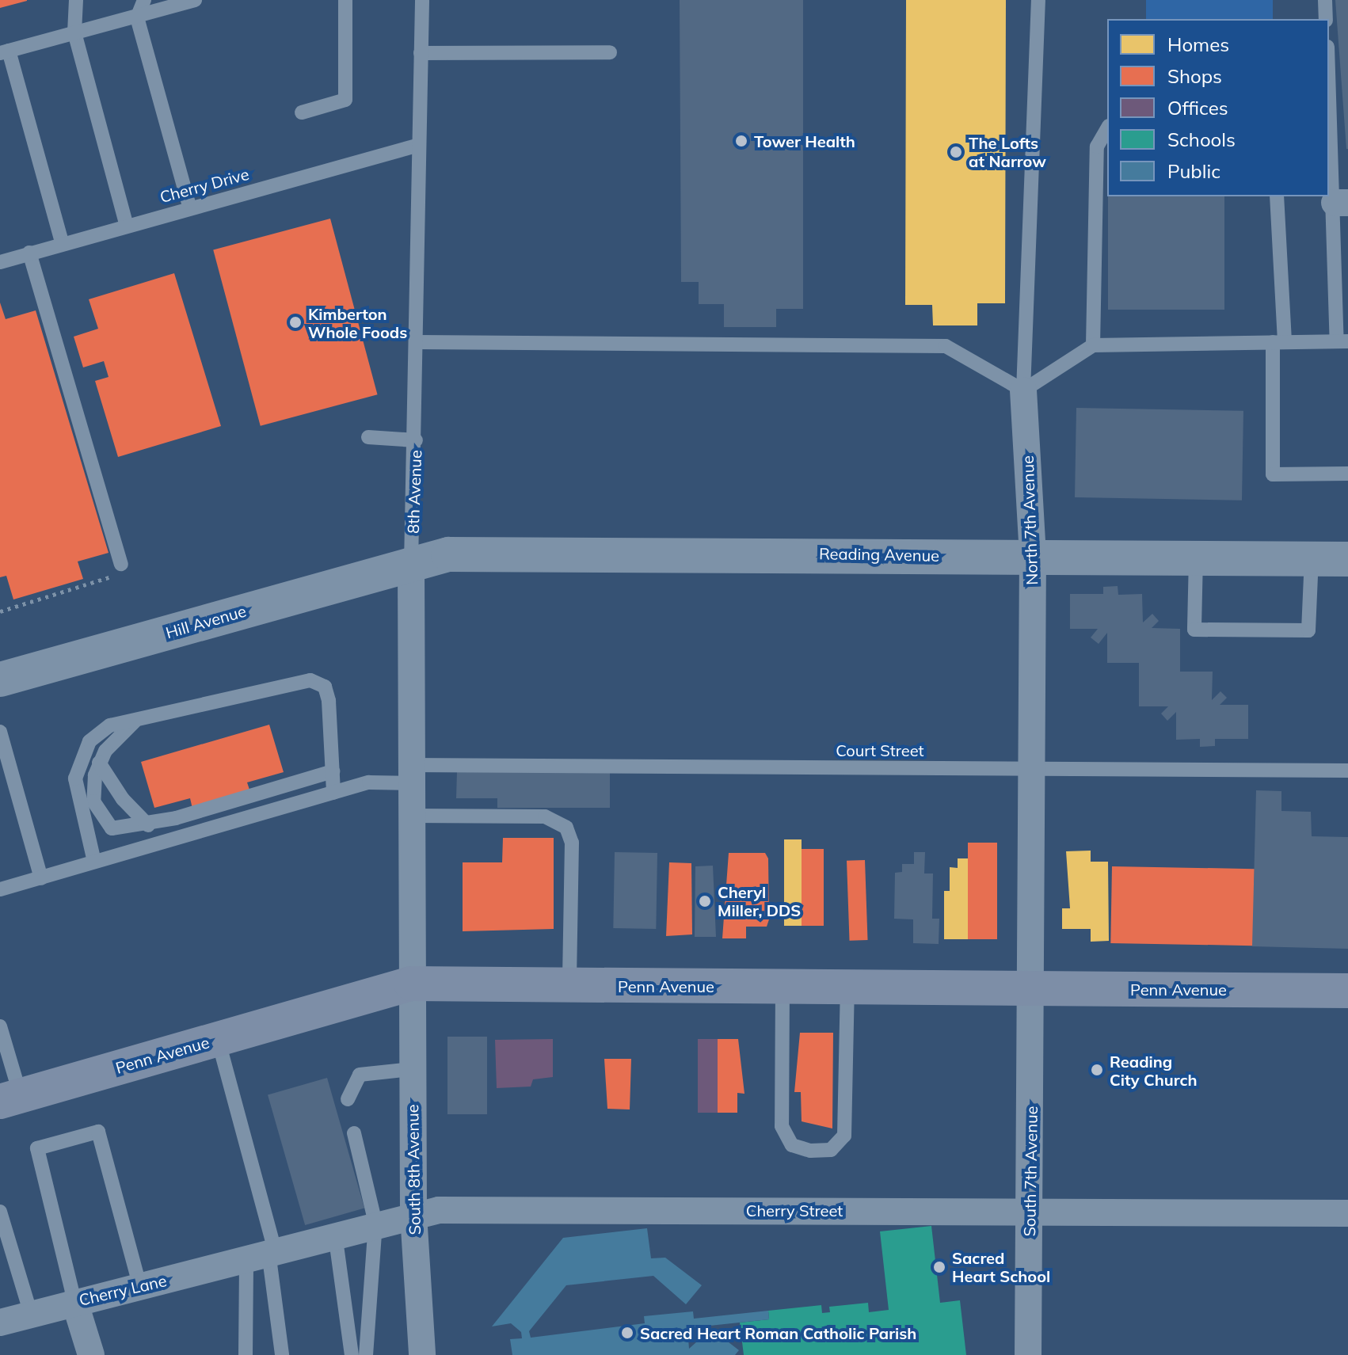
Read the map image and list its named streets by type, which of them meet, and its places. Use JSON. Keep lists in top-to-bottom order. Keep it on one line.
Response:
{"streets":{"main road":["Penn Avenue"],"street":["8th Avenue","North 7th Avenue","Reading Avenue","Hill Avenue","South 8th Avenue","South 7th Avenue","Cherry Street","Cherry Lane"],"lane":["Cherry Drive","Court Street"]},"crossings":[["Cherry Drive","8th Avenue"],["8th Avenue","Reading Avenue"],["8th Avenue","Hill Avenue"],["8th Avenue","Court Street"],["8th Avenue","Penn Avenue"],["8th Avenue","South 8th Avenue"],["North 7th Avenue","Reading Avenue"],["North 7th Avenue","Court Street"],["North 7th Avenue","Penn Avenue"],["North 7th Avenue","South 7th Avenue"],["Reading Avenue","Hill Avenue"],["Penn Avenue","South 8th Avenue"],["Penn Avenue","South 7th Avenue"],["South 8th Avenue","Cherry Street"],["South 7th Avenue","Cherry Street"],["Cherry Street","Cherry Lane"]],"places":["Tower Health","The Lofts at Narrow","Kimberton Whole Foods","Cheryl Miller, DDS","Reading City Church","Sacred Heart School","Sacred Heart Roman Catholic Parish"],"legend":["Homes","Shops","Offices","Schools","Public"]}
